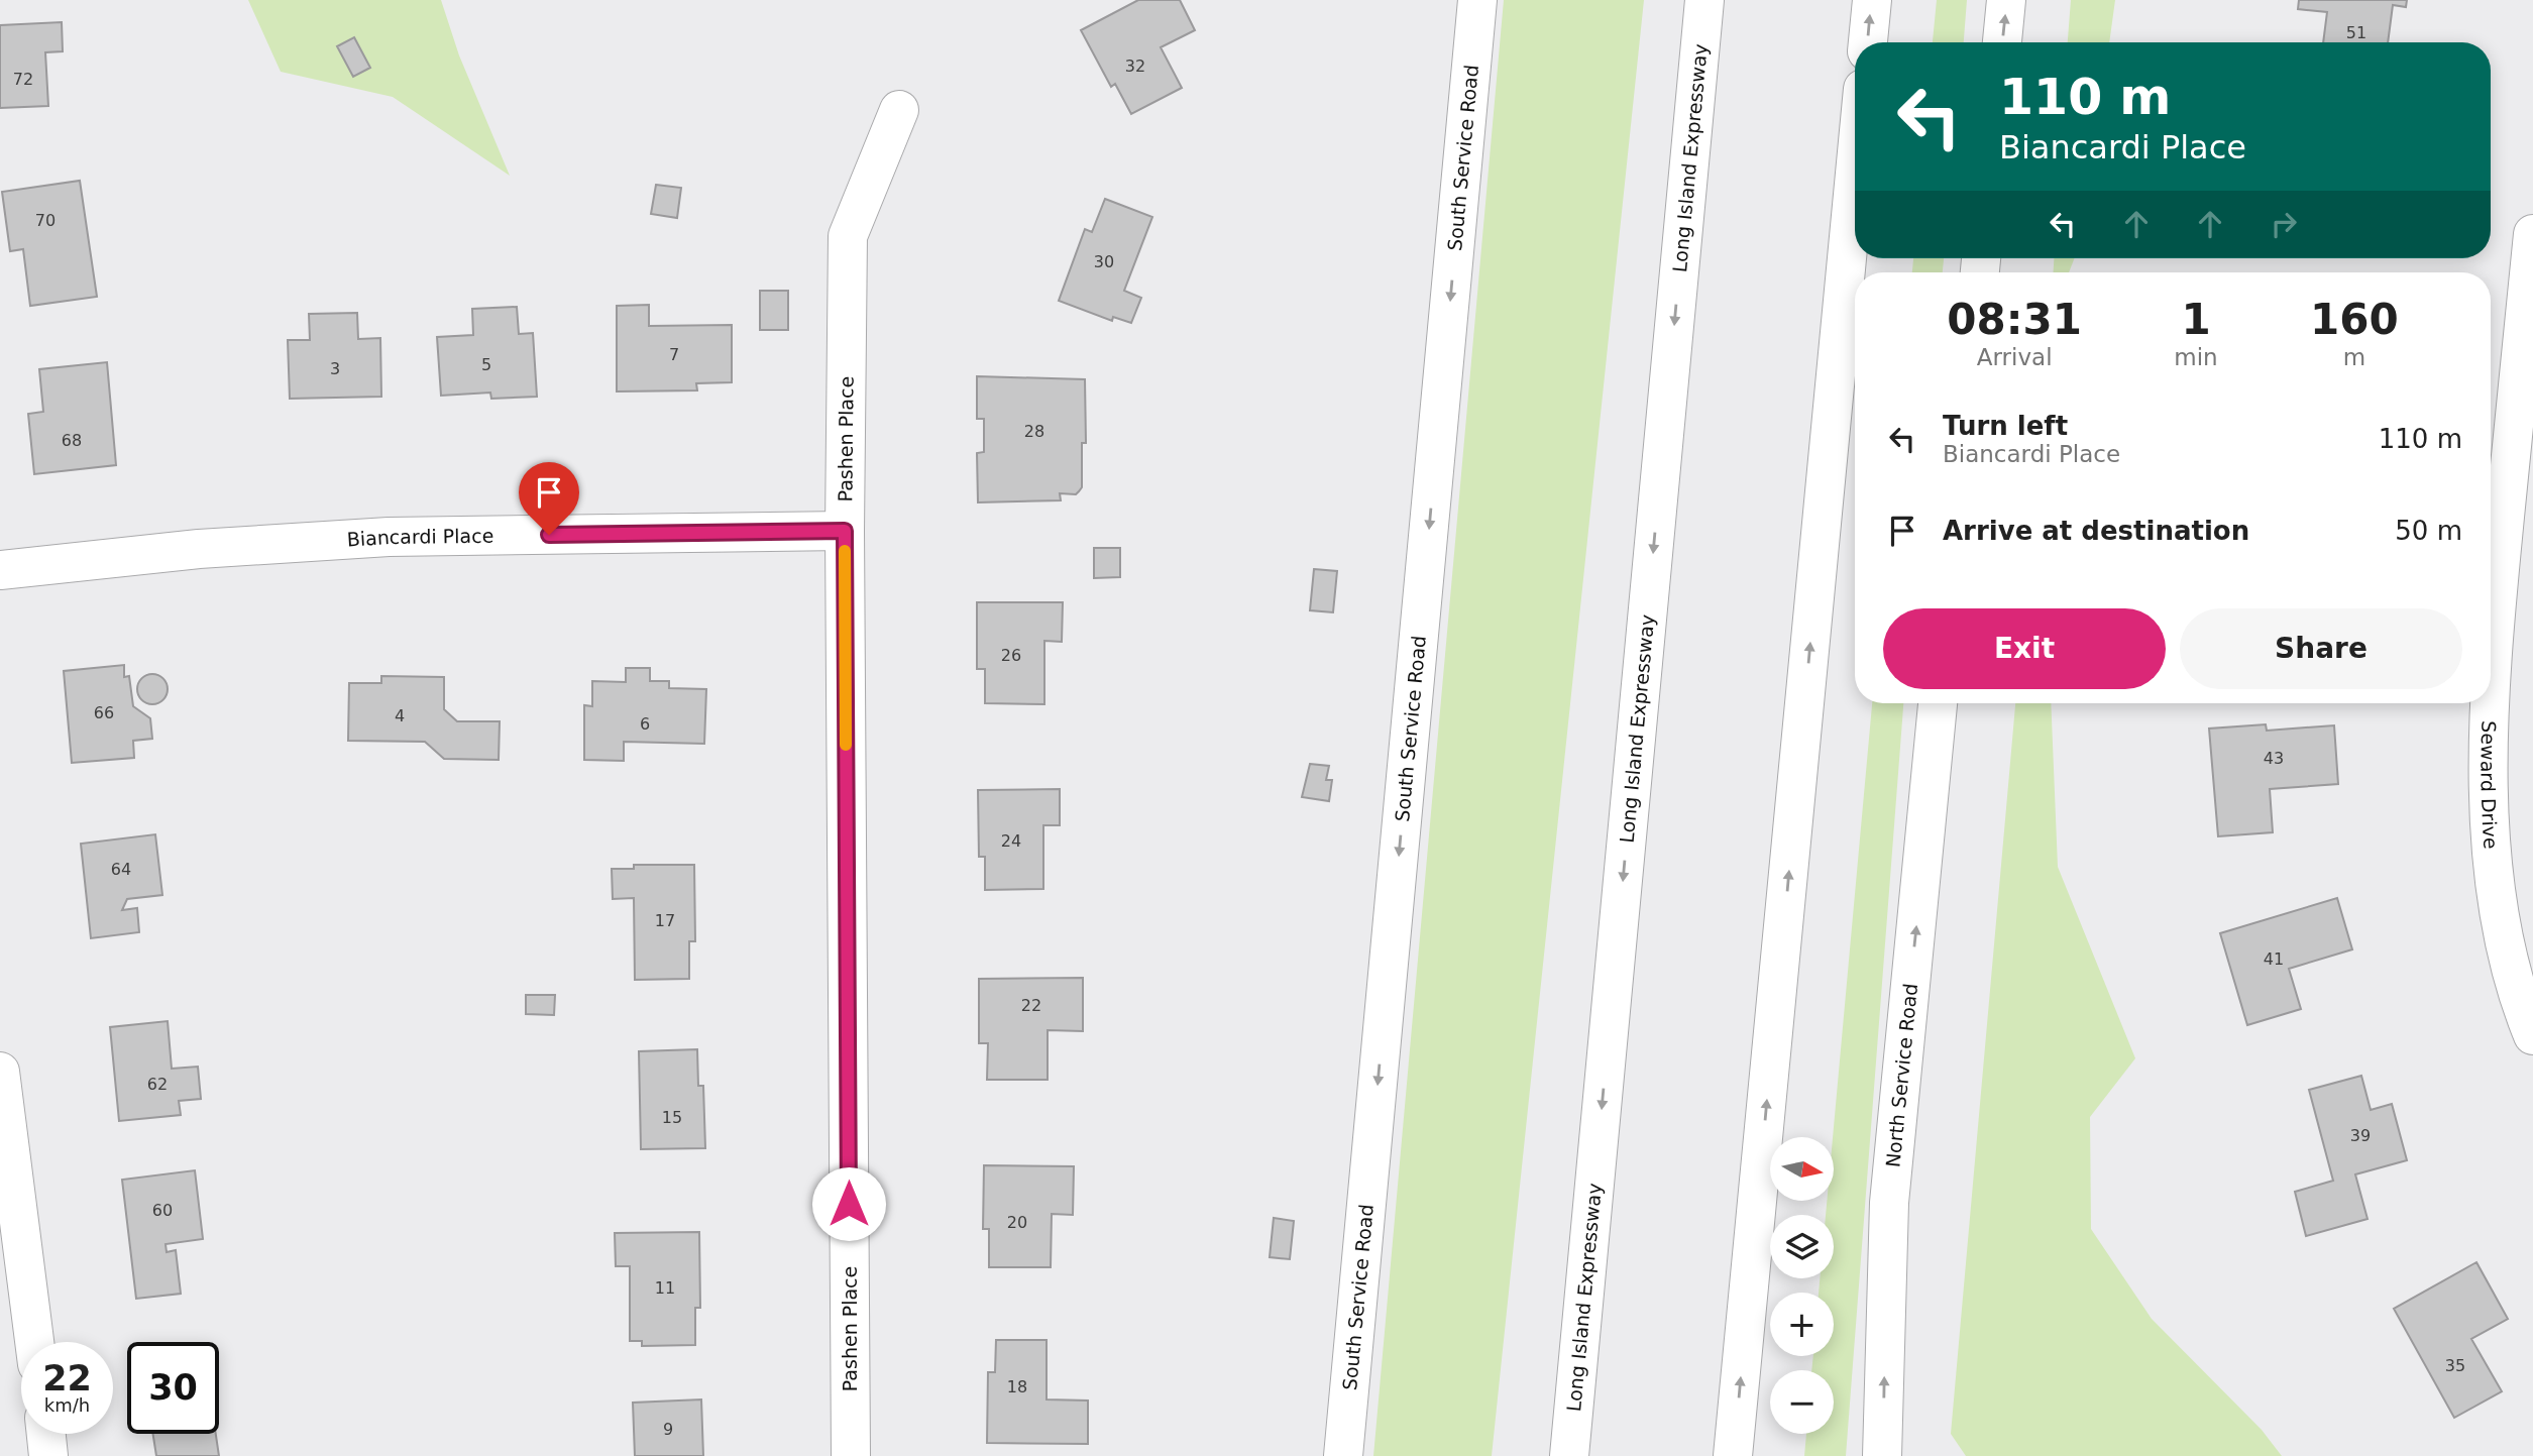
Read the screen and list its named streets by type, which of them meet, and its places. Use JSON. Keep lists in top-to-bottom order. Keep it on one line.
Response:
{"streets":{"main road":["South Service Road","Long Island Expressway","Pashen Place","Biancardi Place","Seward Drive","North Service Road"]},"crossings":[["Pashen Place","Biancardi Place"]],"one_way":["South Service Road"],"house_numbers":["51","32","72","70","30","7","5","3","28","68","26","66","4","6","43","24","64","17","41","22","62","15","39","60","20","11","35","18","9"],"north":"right","page":{"turn":["110 m","Biancardi Place"],"eta":["08:31","Arrival","1","min","160","m"],"list":[{"name":"Turn left","note":"Biancardi Place","value":"110 m"},{"name":"Arrive at destination","value":"50 m"}],"buttons":["Exit","Share"],"map_buttons":["+","−"],"speed":"22 km/h","limit":"30"}}
